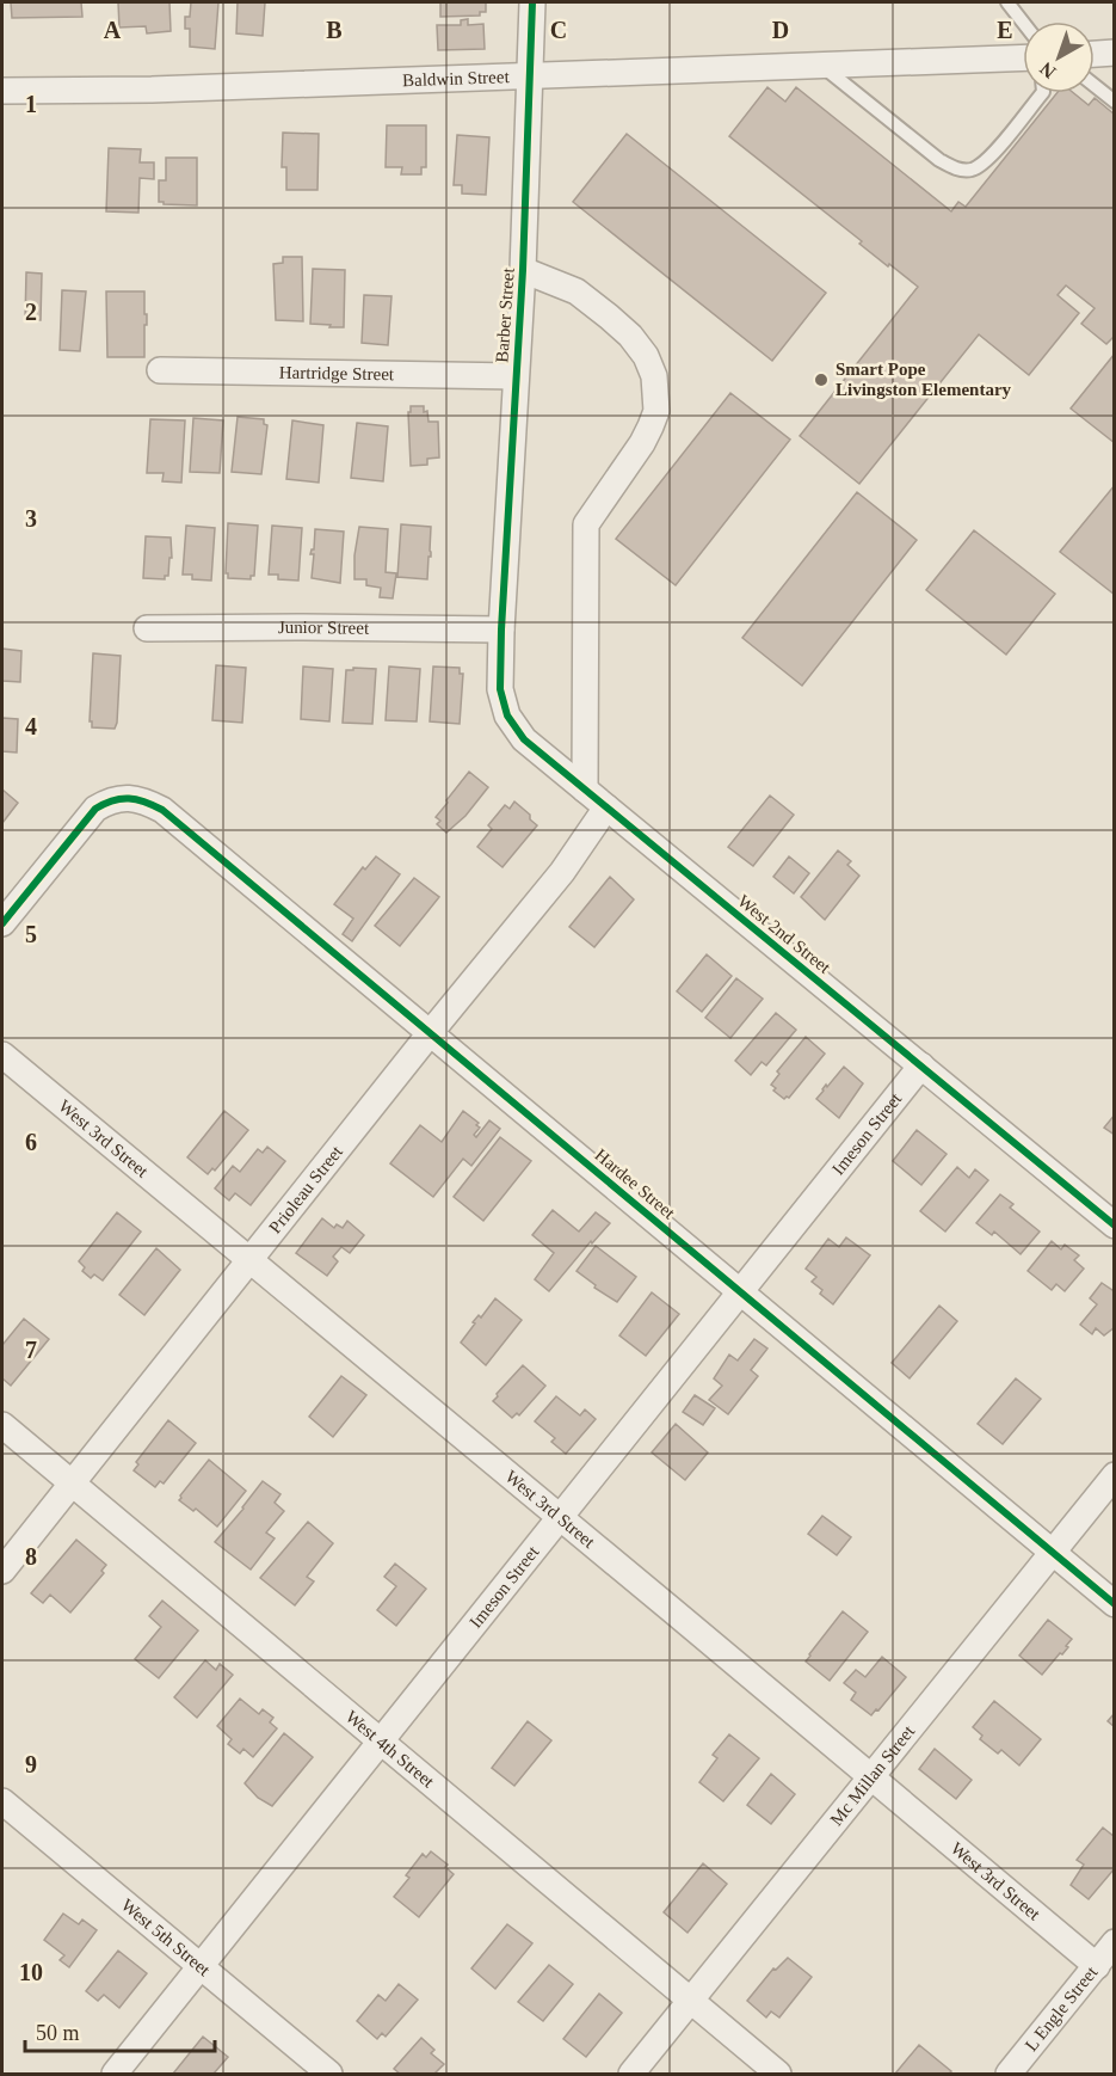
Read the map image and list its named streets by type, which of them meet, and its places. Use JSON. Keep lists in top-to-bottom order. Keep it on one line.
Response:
{"streets":{"street":["Baldwin Street","Barber Street","Hartridge Street","Junior Street","West 2nd Street","Imeson Street","West 3rd Street","Hardee Street","Prioleau Street","West 4th Street","Mc Millan Street","West 5th Street","L Engle Street"]},"crossings":[["Baldwin Street","Barber Street"],["Barber Street","Hartridge Street"],["Barber Street","Junior Street"],["Barber Street","West 2nd Street"],["Junior Street","West 2nd Street"],["West 2nd Street","Imeson Street"],["West 2nd Street","Prioleau Street"],["Imeson Street","West 3rd Street"],["Imeson Street","Hardee Street"],["Imeson Street","West 4th Street"],["Imeson Street","West 5th Street"],["West 3rd Street","Prioleau Street"],["West 3rd Street","Mc Millan Street"],["West 3rd Street","L Engle Street"],["Hardee Street","Prioleau Street"],["Hardee Street","Mc Millan Street"],["Prioleau Street","West 4th Street"],["West 4th Street","Mc Millan Street"]],"places":["Smart Pope Livingston Elementary"],"scale_bar":"50 m","north":"bottom left","grid":{"columns":["A","B","C","D","E"],"rows":["1","2","3","4","5","6","7","8","9","10"]}}
